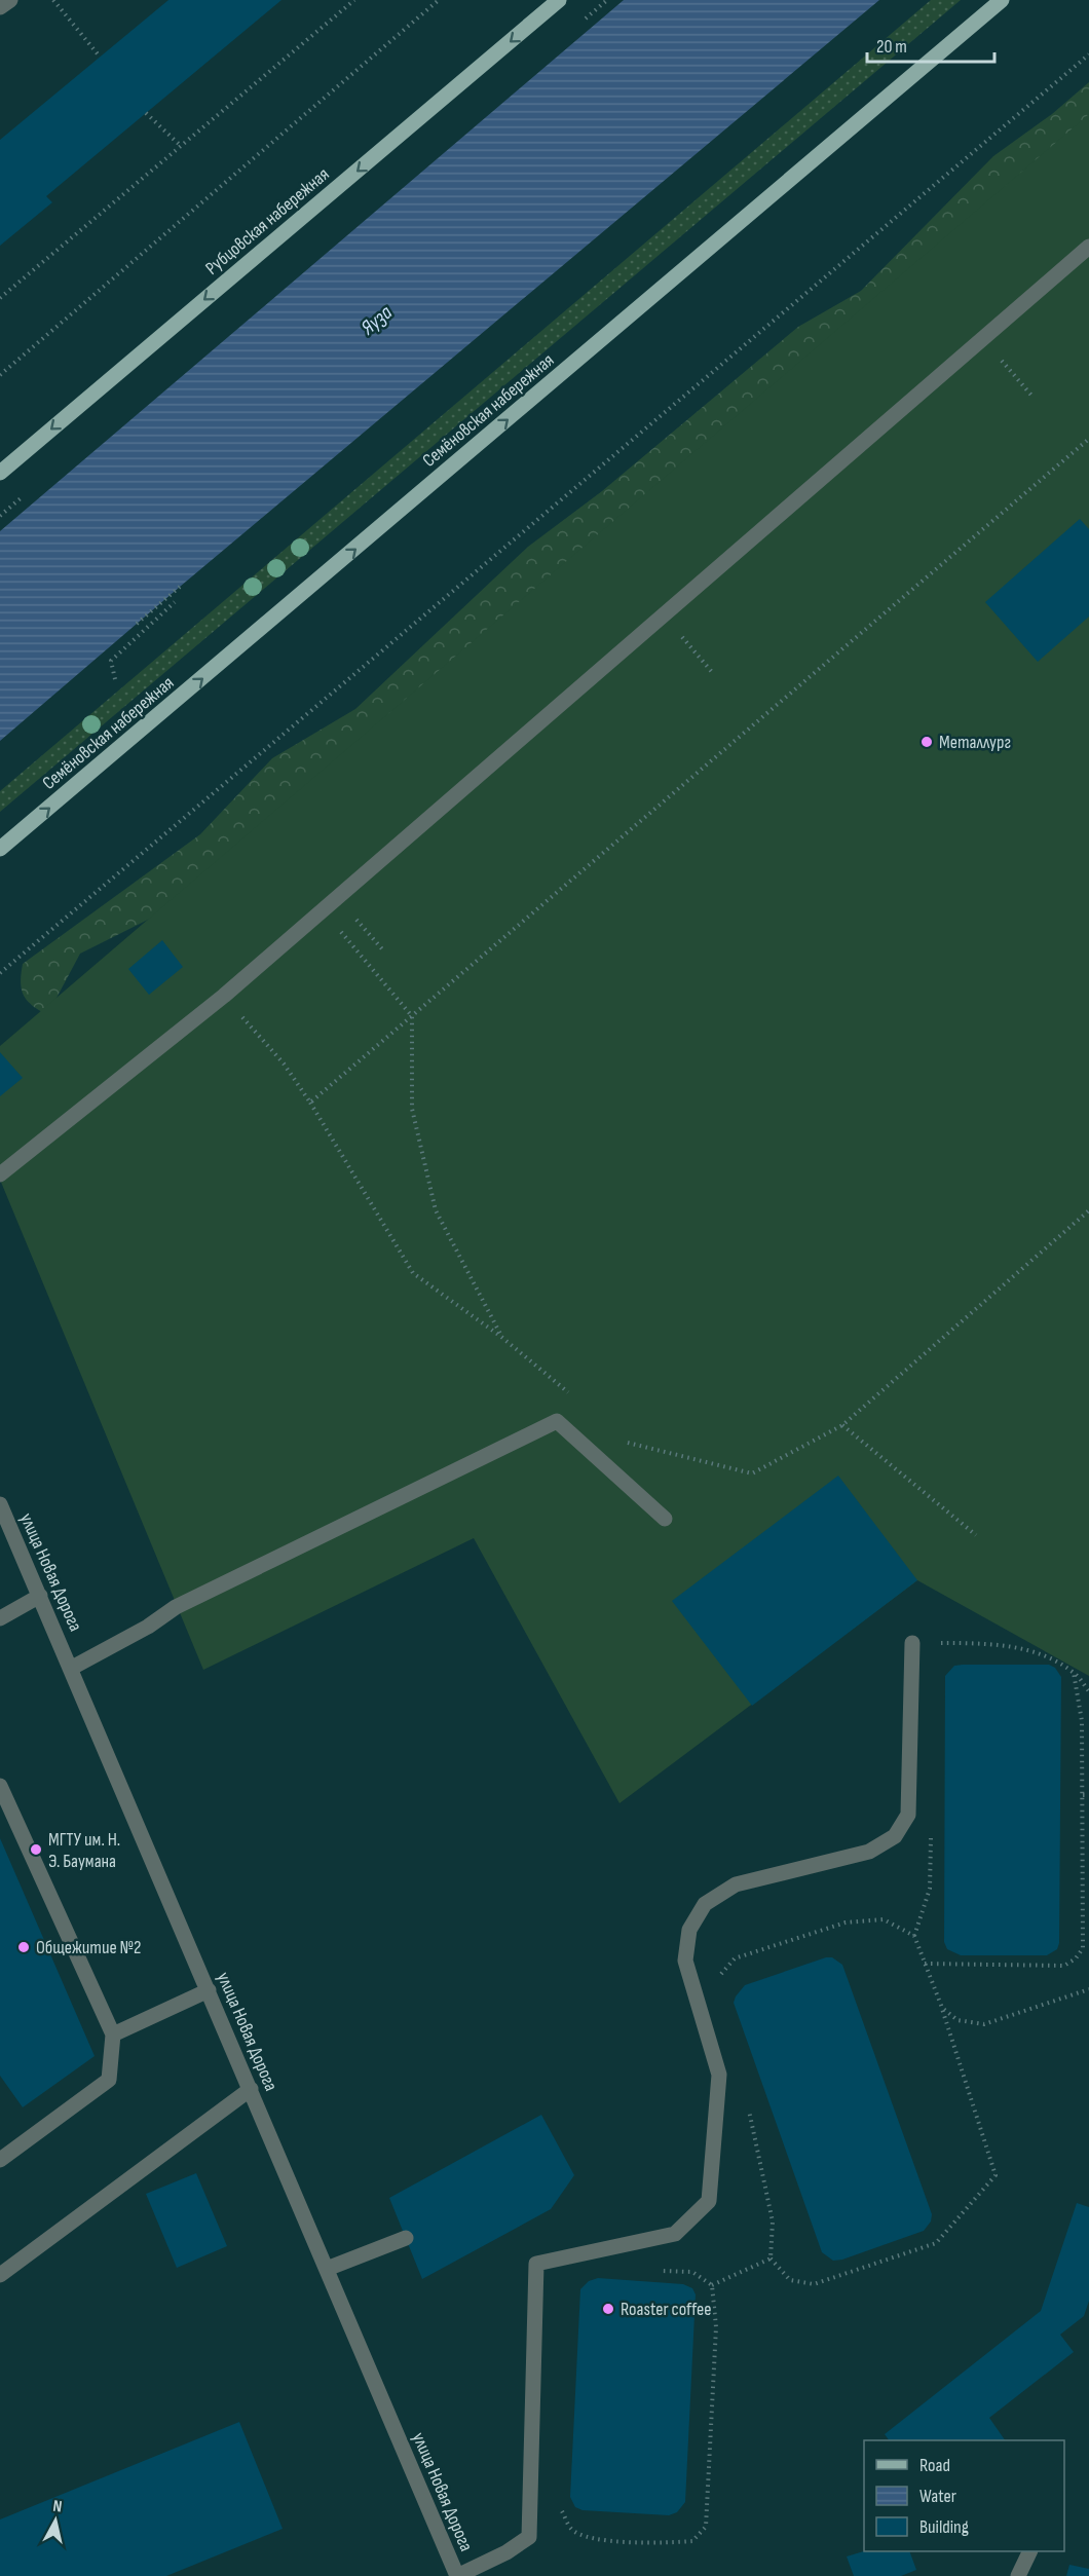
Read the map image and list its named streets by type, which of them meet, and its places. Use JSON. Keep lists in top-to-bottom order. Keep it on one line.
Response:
{"streets":{"main road":["Рубцовская набережная","Семёновская набережная"],"street":["улица Новая Дорога"]},"one_way":["Рубцовская набережная","Семёновская набережная"],"water":["Яуза"],"places":["Металлург","МГТУ им. Н. Э. Баумана","Общежитие №2","Roaster coffee"],"legend":["Road","Water","Building"],"scale_bar":"20 m","north":"top"}
